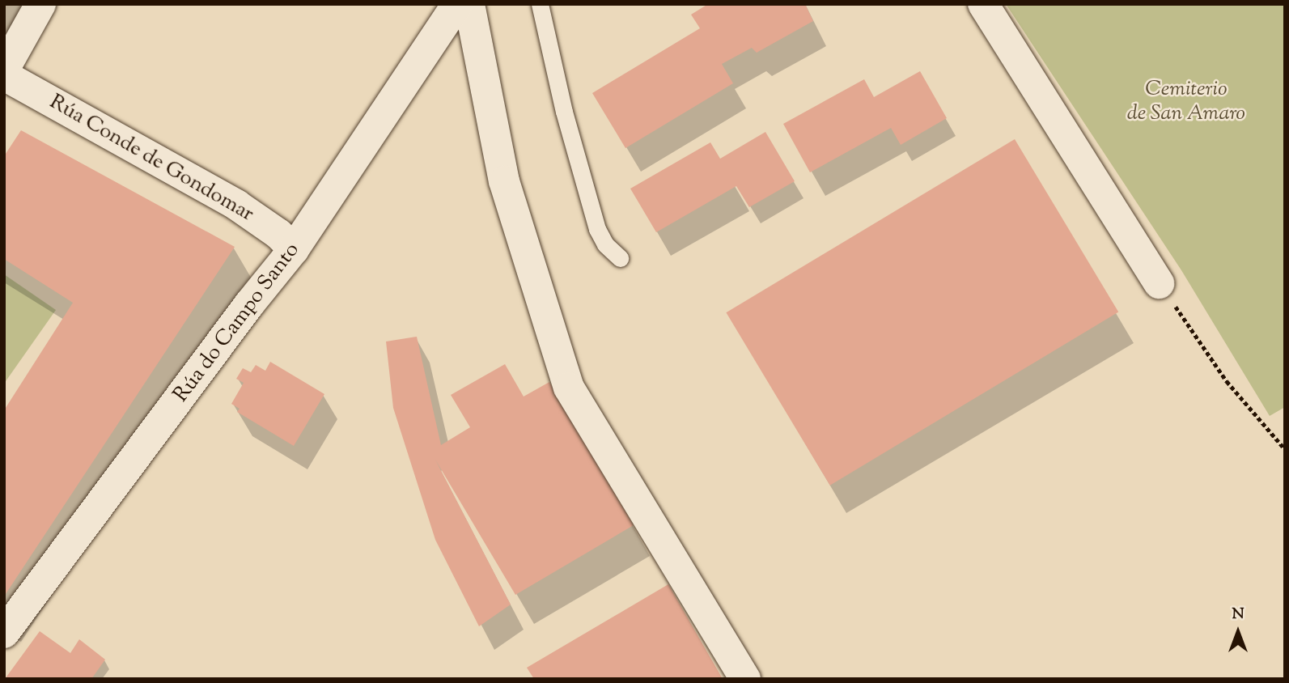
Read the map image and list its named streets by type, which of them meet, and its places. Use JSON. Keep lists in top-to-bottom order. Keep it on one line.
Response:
{"streets":{"street":["Rúa Conde de Gondomar","Rúa do Campo Santo"]},"crossings":[["Rúa Conde de Gondomar","Rúa do Campo Santo"]],"parks":["Cemiterio de San Amaro"],"north":"top"}
